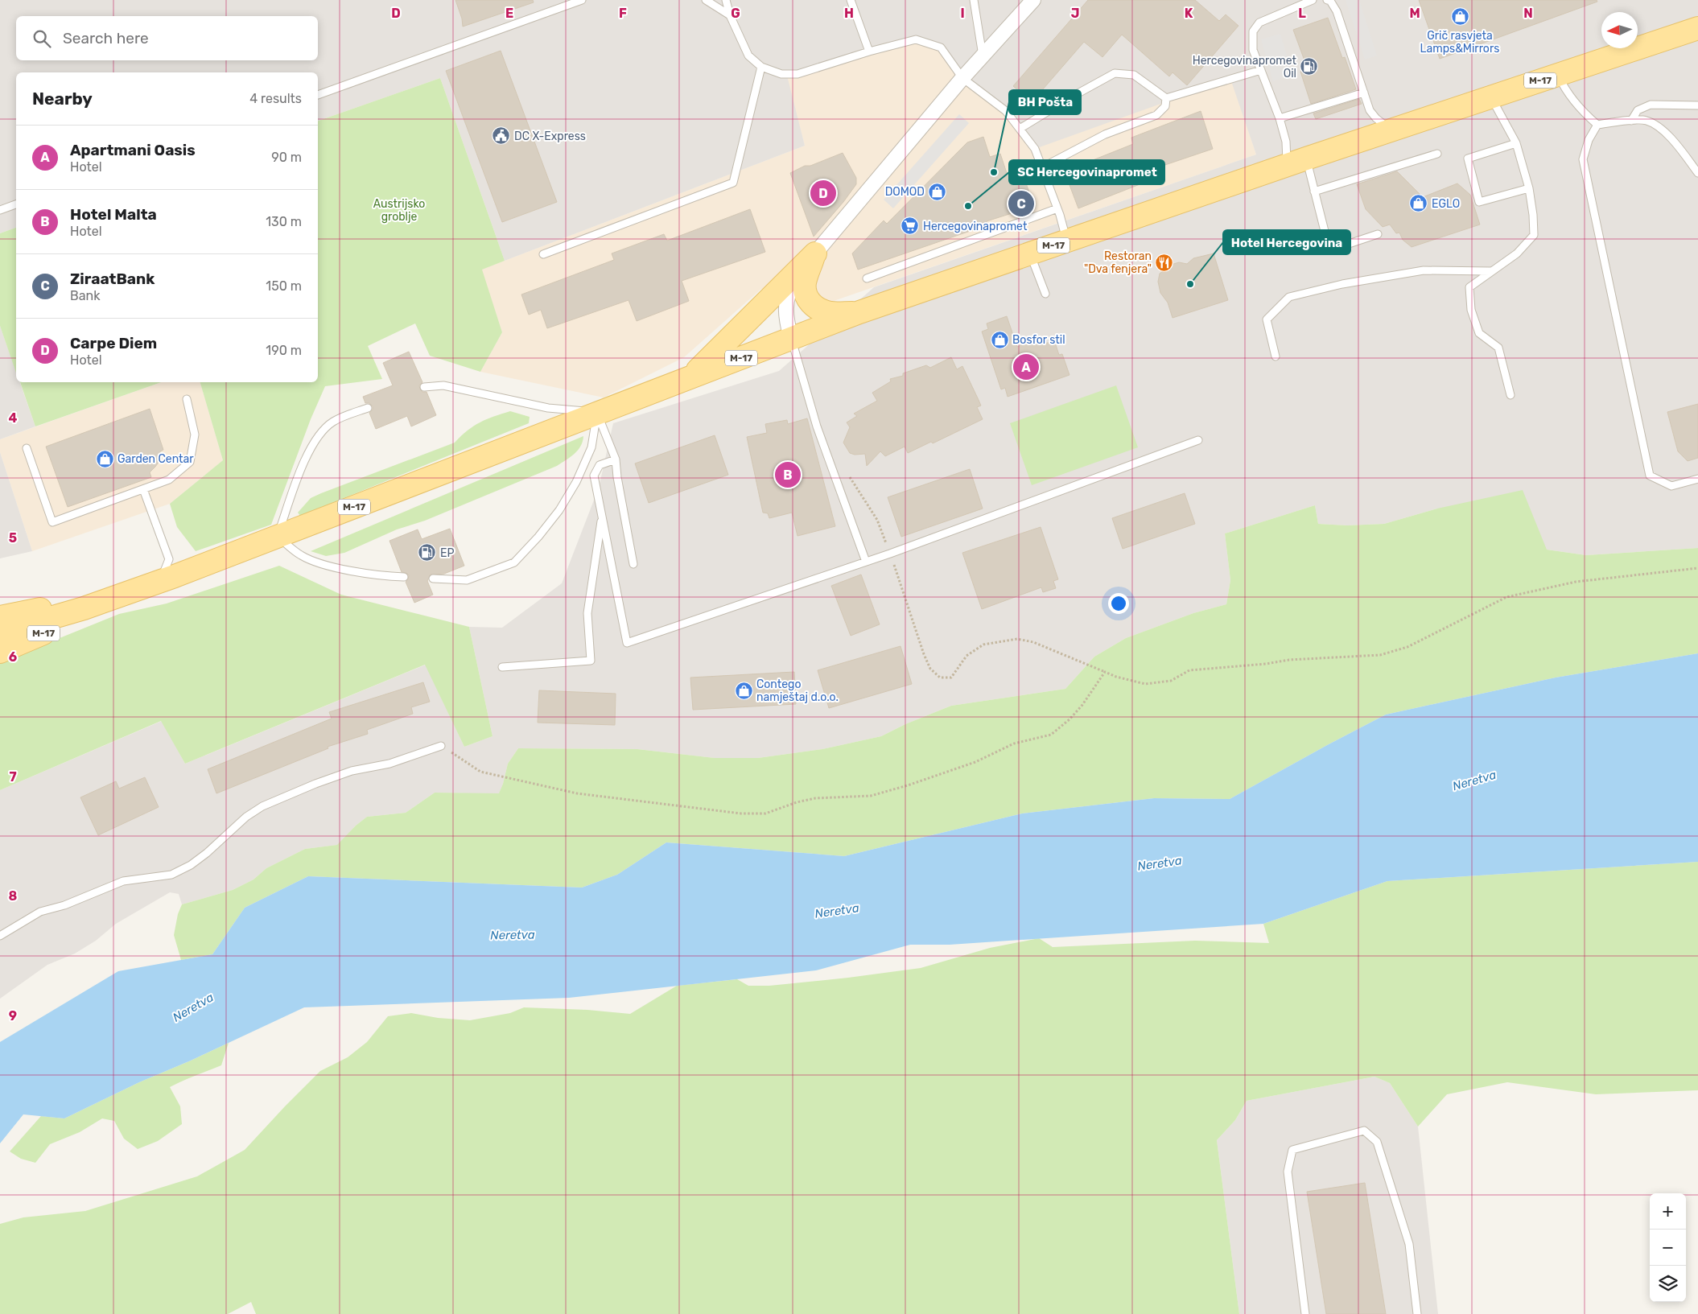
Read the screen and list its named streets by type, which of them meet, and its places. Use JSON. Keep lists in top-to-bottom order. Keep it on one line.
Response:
{"streets":{"main road":["M-17"]},"water":["Neretva"],"parks":["Austrijsko groblje"],"places":{"shop":["Grič rasvjeta Lamps&Mirrors","DOMOD","EGLO","Bosfor stil","Garden Centar","Contego namještaj d.o.o."],"fuel station":["Hercegovinapromet Oil","EP"],"public building":["DC X-Express"],"other":["BH Pošta","SC Hercegovinapromet","Hotel Hercegovina"],"supermarket":["Hercegovinapromet"],"restaurant":["Restoran \"Dva fenjera\""]},"north":"left","page":{"search":"Search here","heading":["Nearby","4 results"],"list":[{"mark":"A","name":"Apartmani Oasis","note":"Hotel","value":"90 m"},{"mark":"B","name":"Hotel Malta","note":"Hotel","value":"130 m"},{"mark":"C","name":"ZiraatBank","note":"Bank","value":"150 m"},{"mark":"D","name":"Carpe Diem","note":"Hotel","value":"190 m"}],"pins":["D","C","A","B"],"map_buttons":["+","−"]},"grid":{"columns":["D","E","F","G","H","I","J","K","L","M","N"],"rows":["4","5","6","7","8","9"]}}
